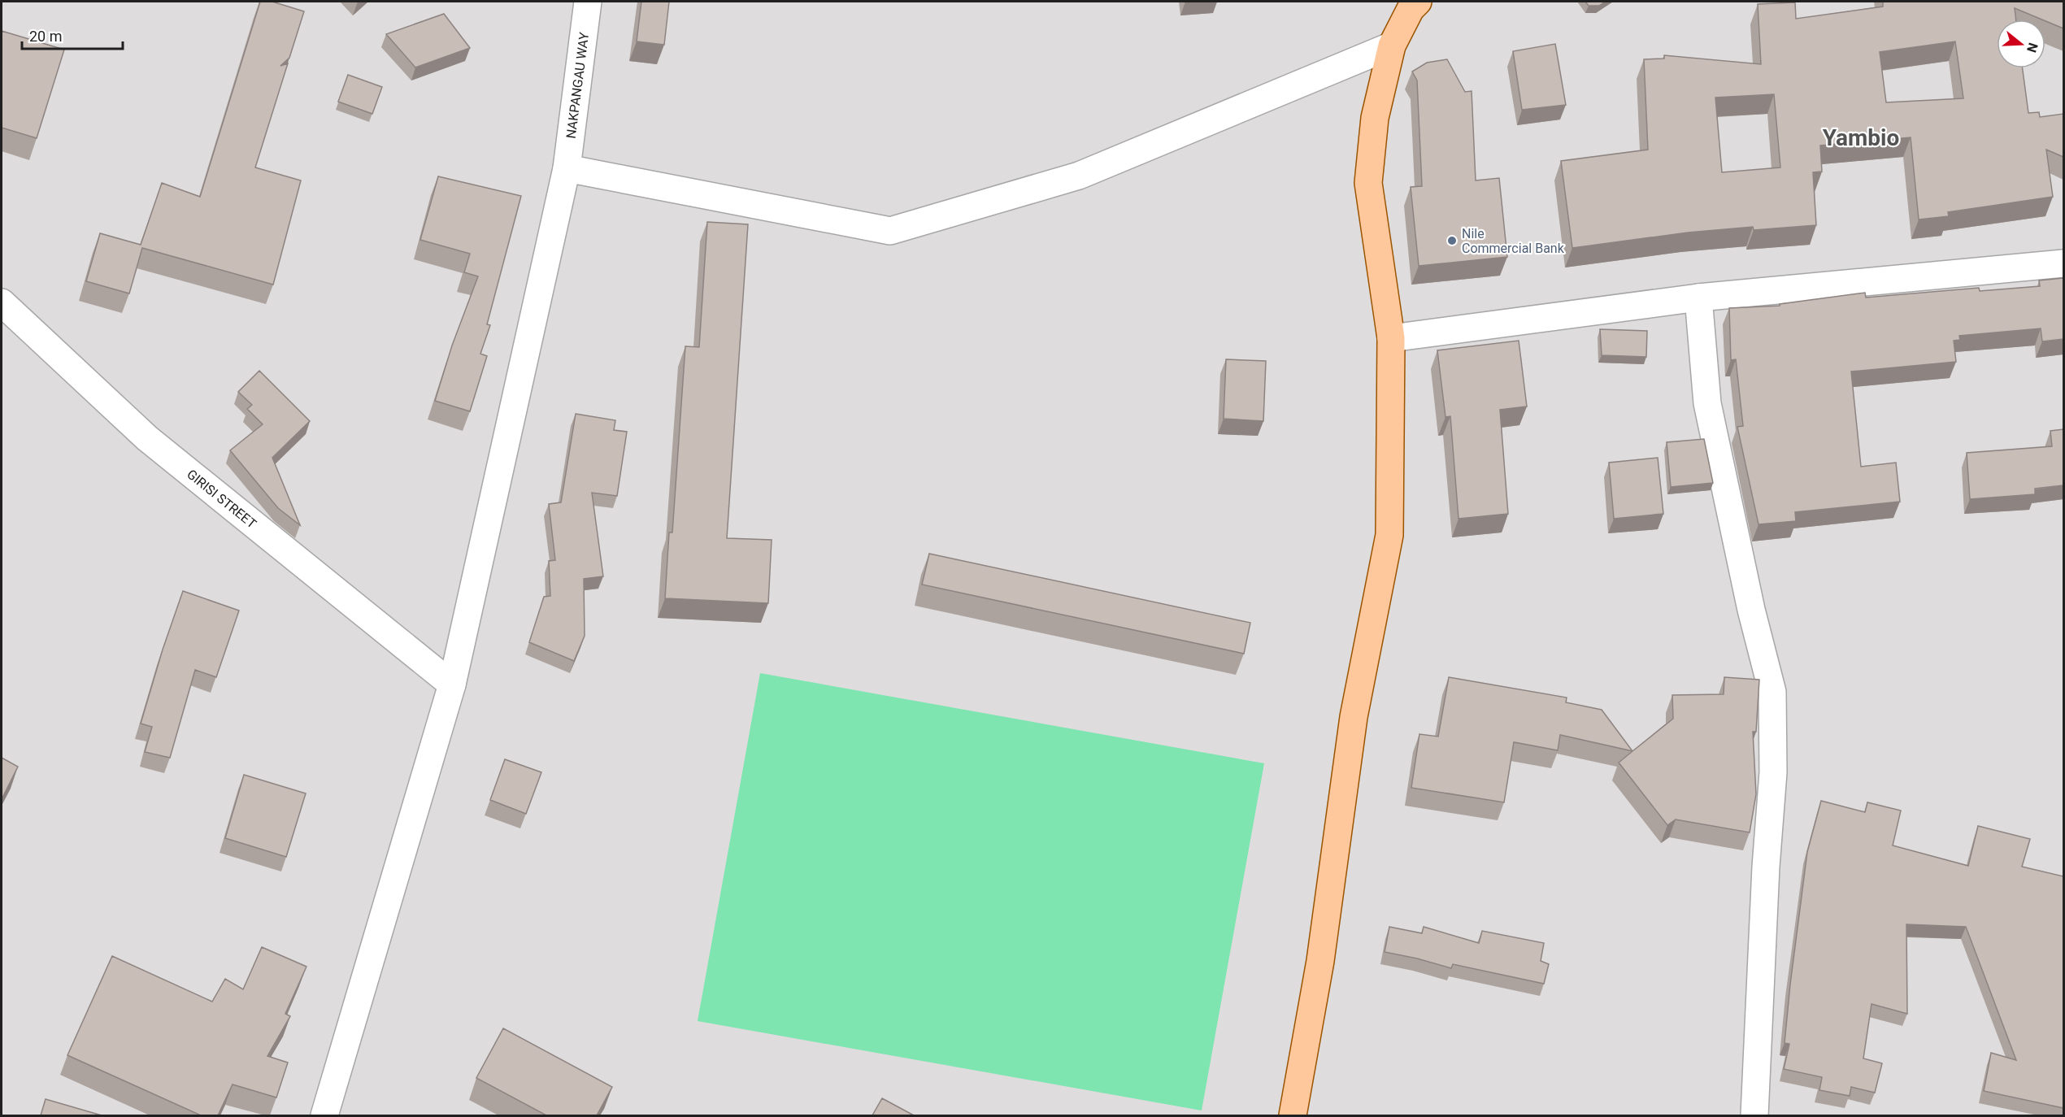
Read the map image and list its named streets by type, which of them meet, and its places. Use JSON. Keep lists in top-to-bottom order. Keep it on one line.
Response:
{"streets":{"street":["NAKPANGAU WAY","GIRISI STREET"]},"crossings":[["NAKPANGAU WAY","GIRISI STREET"]],"districts":["Yambio"],"places":["Nile Commercial Bank"],"scale_bar":"20 m","north":"right"}
